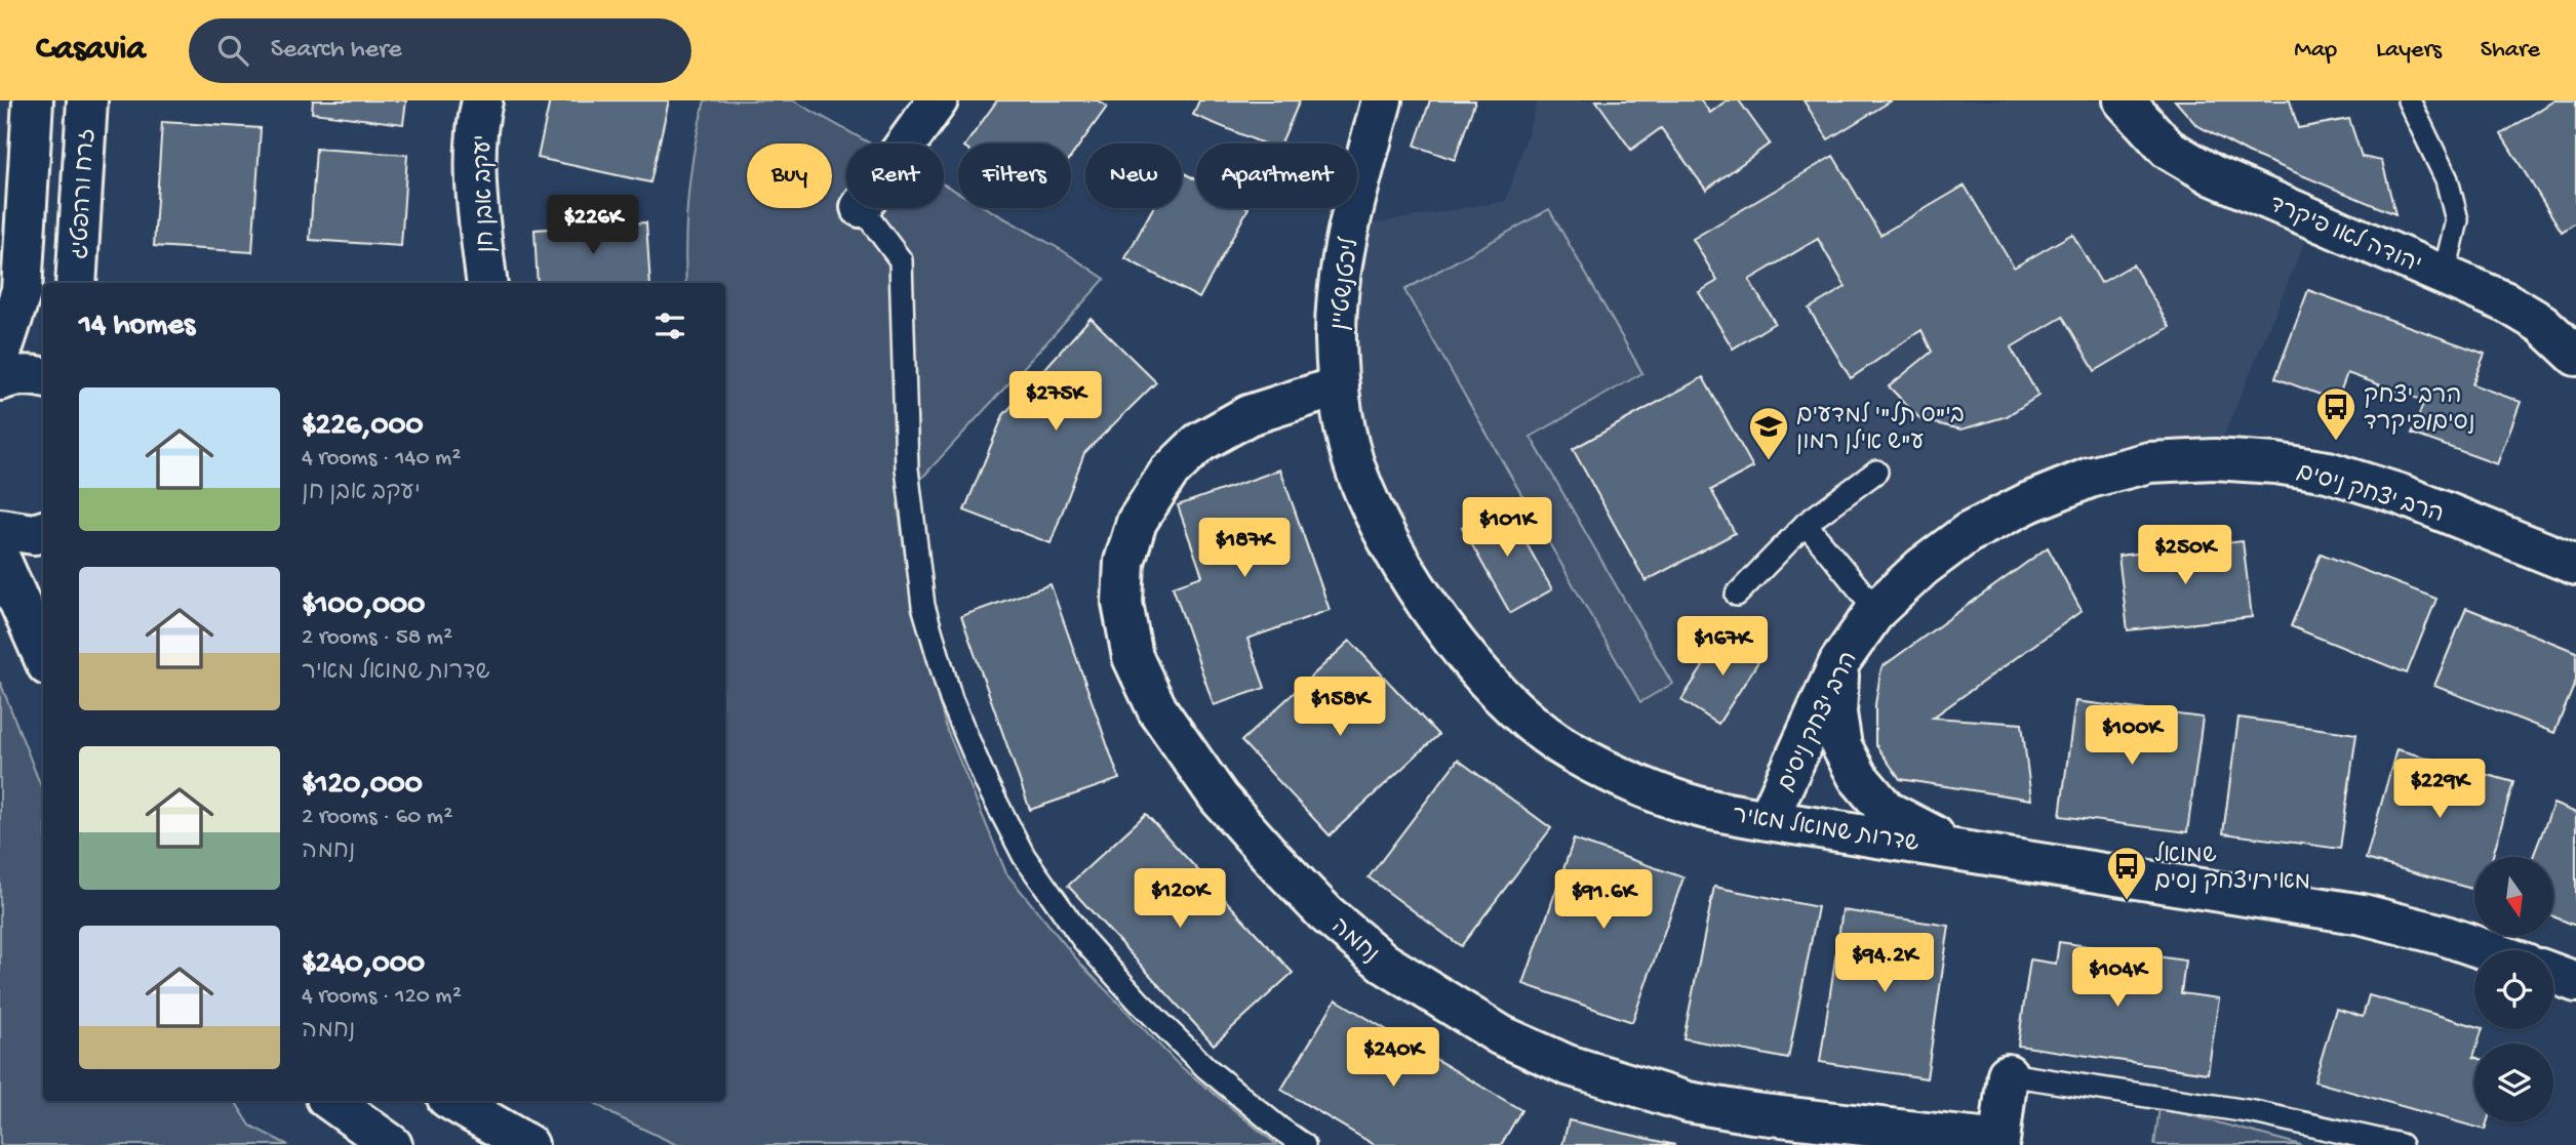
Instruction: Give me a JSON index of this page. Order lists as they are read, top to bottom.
{
  "streets": {
    "street": [
      "זרח ורהפטיג",
      "יעקב אבן חן",
      "יהודה לאו פיקרד",
      "ליכטנשטיין",
      "הרב יצחק ניסים",
      "שדרות שמואל מאיר",
      "נחמה"
    ]
  },
  "crossings": [
    ["ליכטנשטיין", "שדרות שמואל מאיר"],
    ["ליכטנשטיין", "נחמה"],
    ["הרב יצחק ניסים", "שדרות שמואל מאיר"],
    ["שדרות שמואל מאיר", "נחמה"]
  ],
  "places": {
    "bus stop": ["הרב יצחק נסים/פיקרד", "שמואל מאיר/יצחק נסים"],
    "school or university": ["בי\"ס תל\"י למדעים ע\"ש אילן רמון"]
  },
  "north": "bottom",
  "page": {
    "header": "Casavia",
    "search": "Search here",
    "nav": ["Map", "Layers", "Share"],
    "chip": [
      "Buy",
      "Rent",
      "Filters",
      "New",
      "Apartment"
    ],
    "price": [
      "$226K",
      "$275K",
      "$101K",
      "$187K",
      "$250K",
      "$167K",
      "$158K",
      "$100K",
      "$229K",
      "$120K",
      "$91.6K",
      "$94.2K",
      "$104K",
      "$240K"
    ],
    "heading": "14 homes",
    "list": [
      {
        "name": "$226,000",
        "note": "4 rooms · 140 m² · יעקב אבן חן"
      },
      {
        "name": "$100,000",
        "note": "2 rooms · 58 m² · שדרות שמואל מאיר"
      },
      {
        "name": "$120,000",
        "note": "2 rooms · 60 m² · נחמה"
      },
      {
        "name": "$240,000",
        "note": "4 rooms · 120 m² · נחמה"
      }
    ]
  }
}
